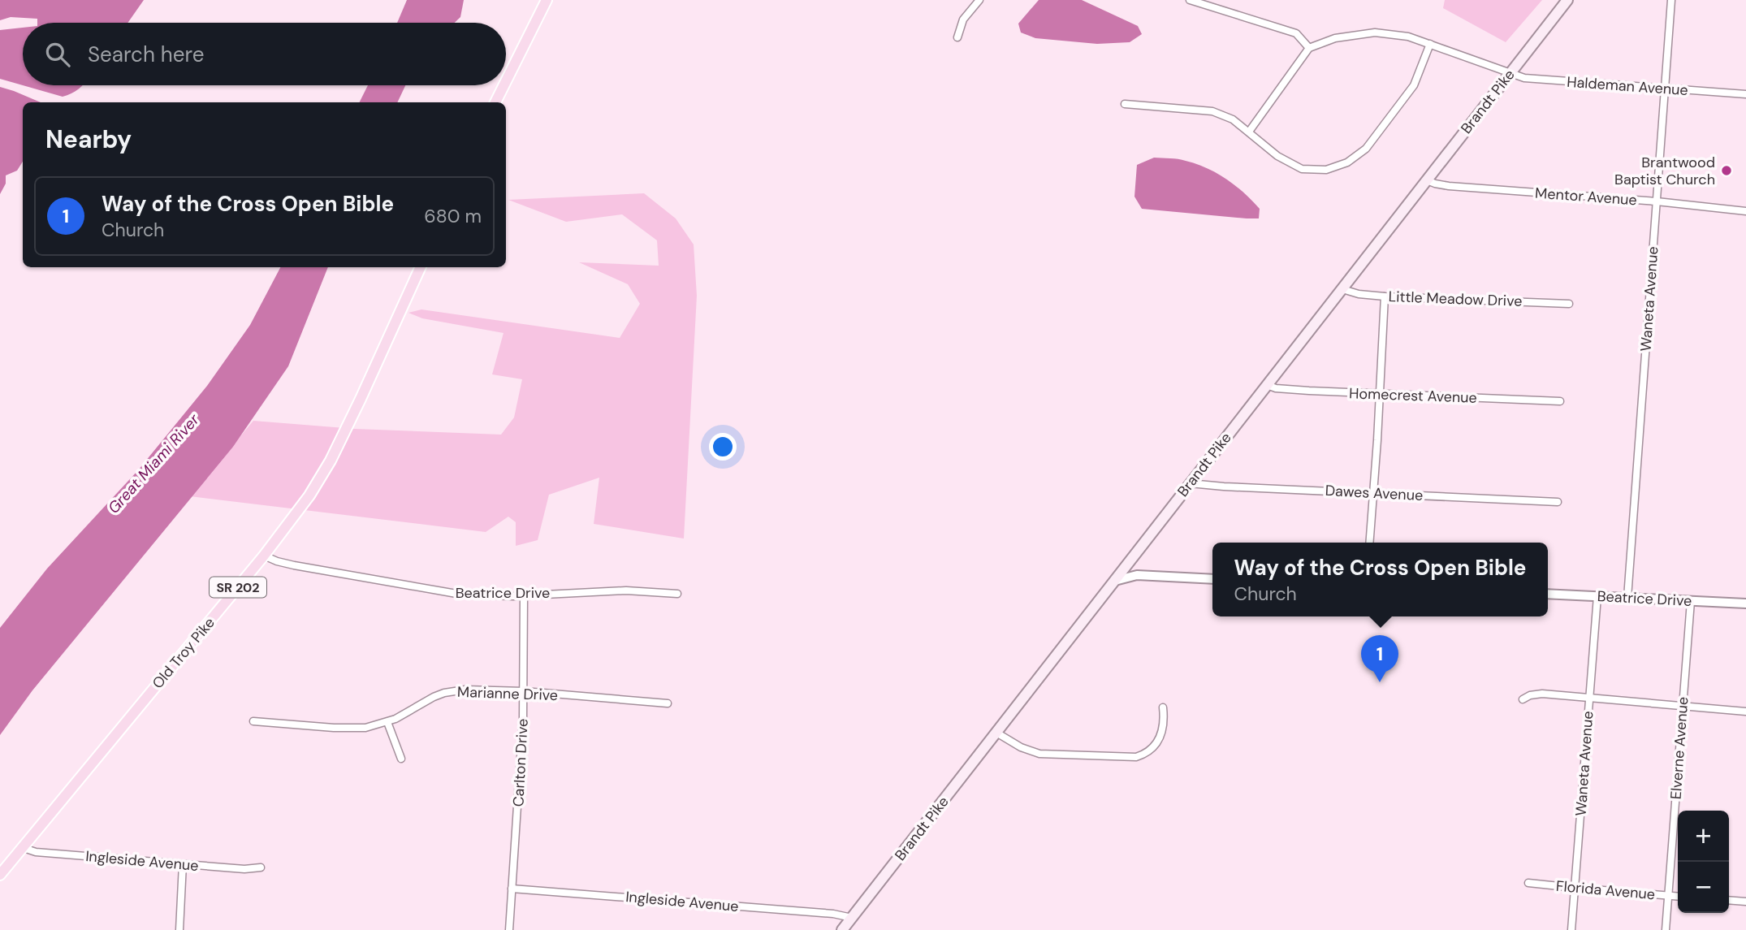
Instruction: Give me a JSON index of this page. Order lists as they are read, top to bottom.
{
  "streets": {
    "main road": ["Brandt Pike", "SR 202", "Old Troy Pike"],
    "street": [
      "Haldeman Avenue",
      "Mentor Avenue",
      "Little Meadow Drive",
      "Waneta Avenue",
      "Homecrest Avenue",
      "Dawes Avenue",
      "Beatrice Drive",
      "Marianne Drive",
      "Elverne Avenue",
      "Carlton Drive",
      "Ingleside Avenue",
      "Florida Avenue"
    ]
  },
  "crossings": [
    ["Haldeman Avenue", "Brandt Pike"],
    ["Haldeman Avenue", "Waneta Avenue"],
    ["Brandt Pike", "Mentor Avenue"],
    ["Brandt Pike", "Little Meadow Drive"],
    ["Brandt Pike", "Homecrest Avenue"],
    ["Brandt Pike", "Dawes Avenue"],
    ["Brandt Pike", "Ingleside Avenue"],
    ["Mentor Avenue", "Waneta Avenue"],
    ["Waneta Avenue", "Beatrice Drive"],
    ["Waneta Avenue", "Florida Avenue"],
    ["Beatrice Drive", "Old Troy Pike"],
    ["Beatrice Drive", "Elverne Avenue"],
    ["Beatrice Drive", "Carlton Drive"],
    ["Old Troy Pike", "Ingleside Avenue"],
    ["Marianne Drive", "Carlton Drive"],
    ["Elverne Avenue", "Florida Avenue"],
    ["Carlton Drive", "Ingleside Avenue"]
  ],
  "water": ["Great Miami River"],
  "places": ["Brantwood Baptist Church"],
  "page": {
    "search": "Search here",
    "heading": "Nearby",
    "list": [
      {
        "mark": "1",
        "name": "Way of the Cross Open Bible",
        "note": "Church",
        "value": "680 m"
      }
    ],
    "popup": ["Way of the Cross Open Bible", "Church"],
    "pins": "1",
    "map_buttons": ["+", "−"]
  }
}
